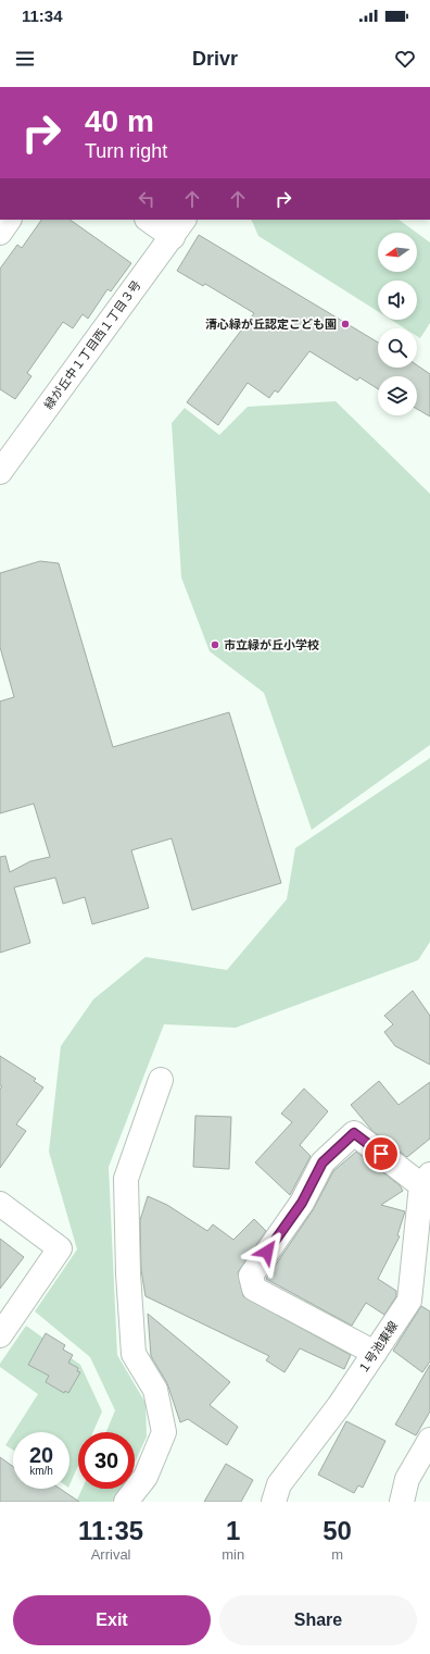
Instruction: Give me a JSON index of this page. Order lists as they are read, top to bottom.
{
  "streets": {
    "street": ["緑が丘中１丁目西１丁目３号", "１号池東線"]
  },
  "places": ["清心緑が丘認定こども園", "市立緑が丘小学校"],
  "north": "left",
  "page": {
    "status": "11:34",
    "header": "Drivr",
    "turn": ["40 m", "Turn right"],
    "speed": "20 km/h",
    "limit": "30",
    "eta": [
      "11:35",
      "Arrival",
      "1",
      "min",
      "50",
      "m"
    ],
    "buttons": ["Exit", "Share"]
  }
}
